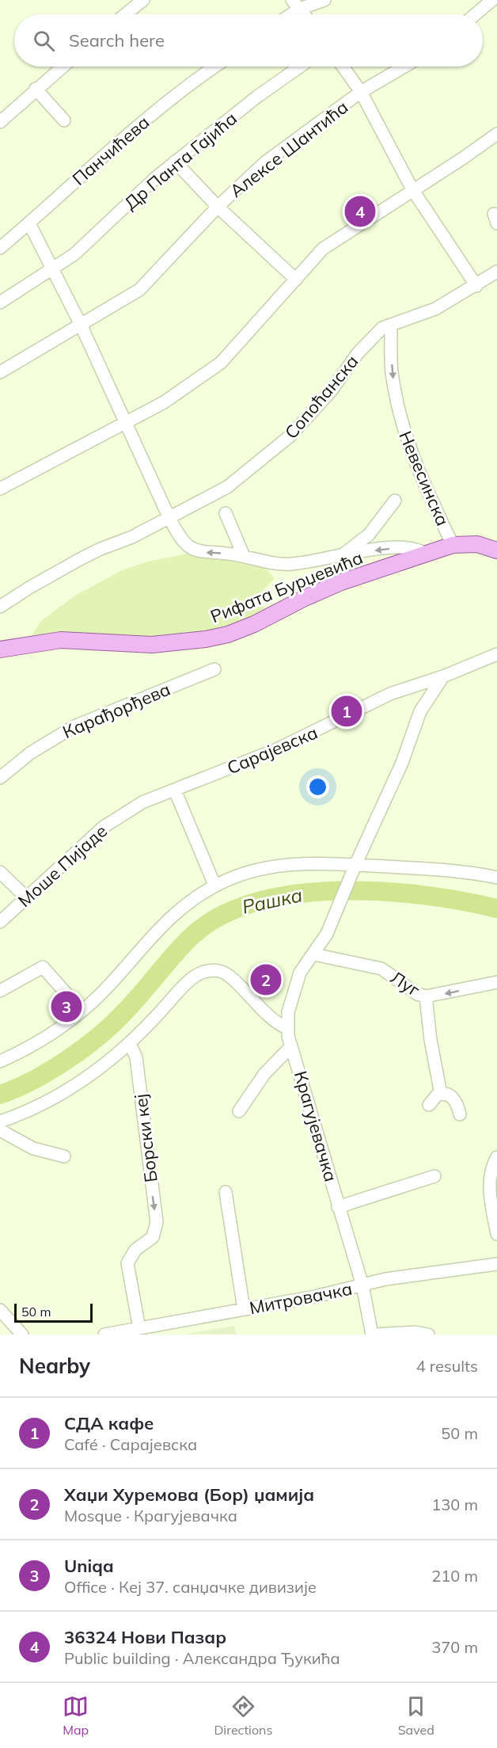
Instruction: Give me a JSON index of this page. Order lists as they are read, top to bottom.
{
  "streets": {
    "main road": ["Рифата Бурџевића"],
    "street": [
      "Алексе Шантића",
      "Панчићева",
      "Др Панта Гајића",
      "Сопоћанска",
      "Невесинска",
      "Карађорђева",
      "Сарајевска",
      "Моше Пијаде",
      "Луг",
      "Крагујевачка",
      "Борски кеј",
      "Митровачка"
    ]
  },
  "crossings": [
    ["Алексе Шантића", "Др Панта Гајића"],
    ["Сопоћанска", "Невесинска"],
    ["Невесинска", "Рифата Бурџевића"],
    ["Сарајевска", "Моше Пијаде"],
    ["Луг", "Крагујевачка"],
    ["Крагујевачка", "Митровачка"],
    ["Борски кеј", "Митровачка"]
  ],
  "one_way": ["Невесинска", "Луг"],
  "water": ["Рашка"],
  "scale_bar": "50 m",
  "page": {
    "search": "Search here",
    "pins": [
      "4",
      "1",
      "2",
      "3"
    ],
    "scale": "50 m",
    "heading": ["Nearby", "4 results"],
    "list": [
      {
        "mark": "1",
        "name": "СДА кафе",
        "note": "Café · Сарајевска",
        "value": "50 m"
      },
      {
        "mark": "2",
        "name": "Хаџи Хуремова (Бор) џамија",
        "note": "Mosque · Крагујевачка",
        "value": "130 m"
      },
      {
        "mark": "3",
        "name": "Uniqa",
        "note": "Office · Кеј 37. санџачке дивизије",
        "value": "210 m"
      },
      {
        "mark": "4",
        "name": "36324 Нови Пазар",
        "note": "Public building · Александра Ђукића",
        "value": "370 m"
      }
    ],
    "nav": ["Map", "Directions", "Saved"]
  }
}
